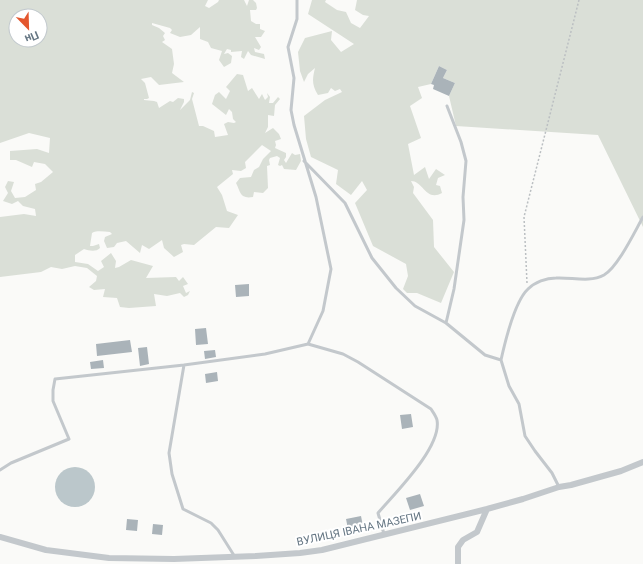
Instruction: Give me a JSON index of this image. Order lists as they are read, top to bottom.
{
  "streets": {
    "street": ["ВУЛИЦЯ ІВАНА МАЗЕПИ"]
  },
  "north": "bottom right"
}
